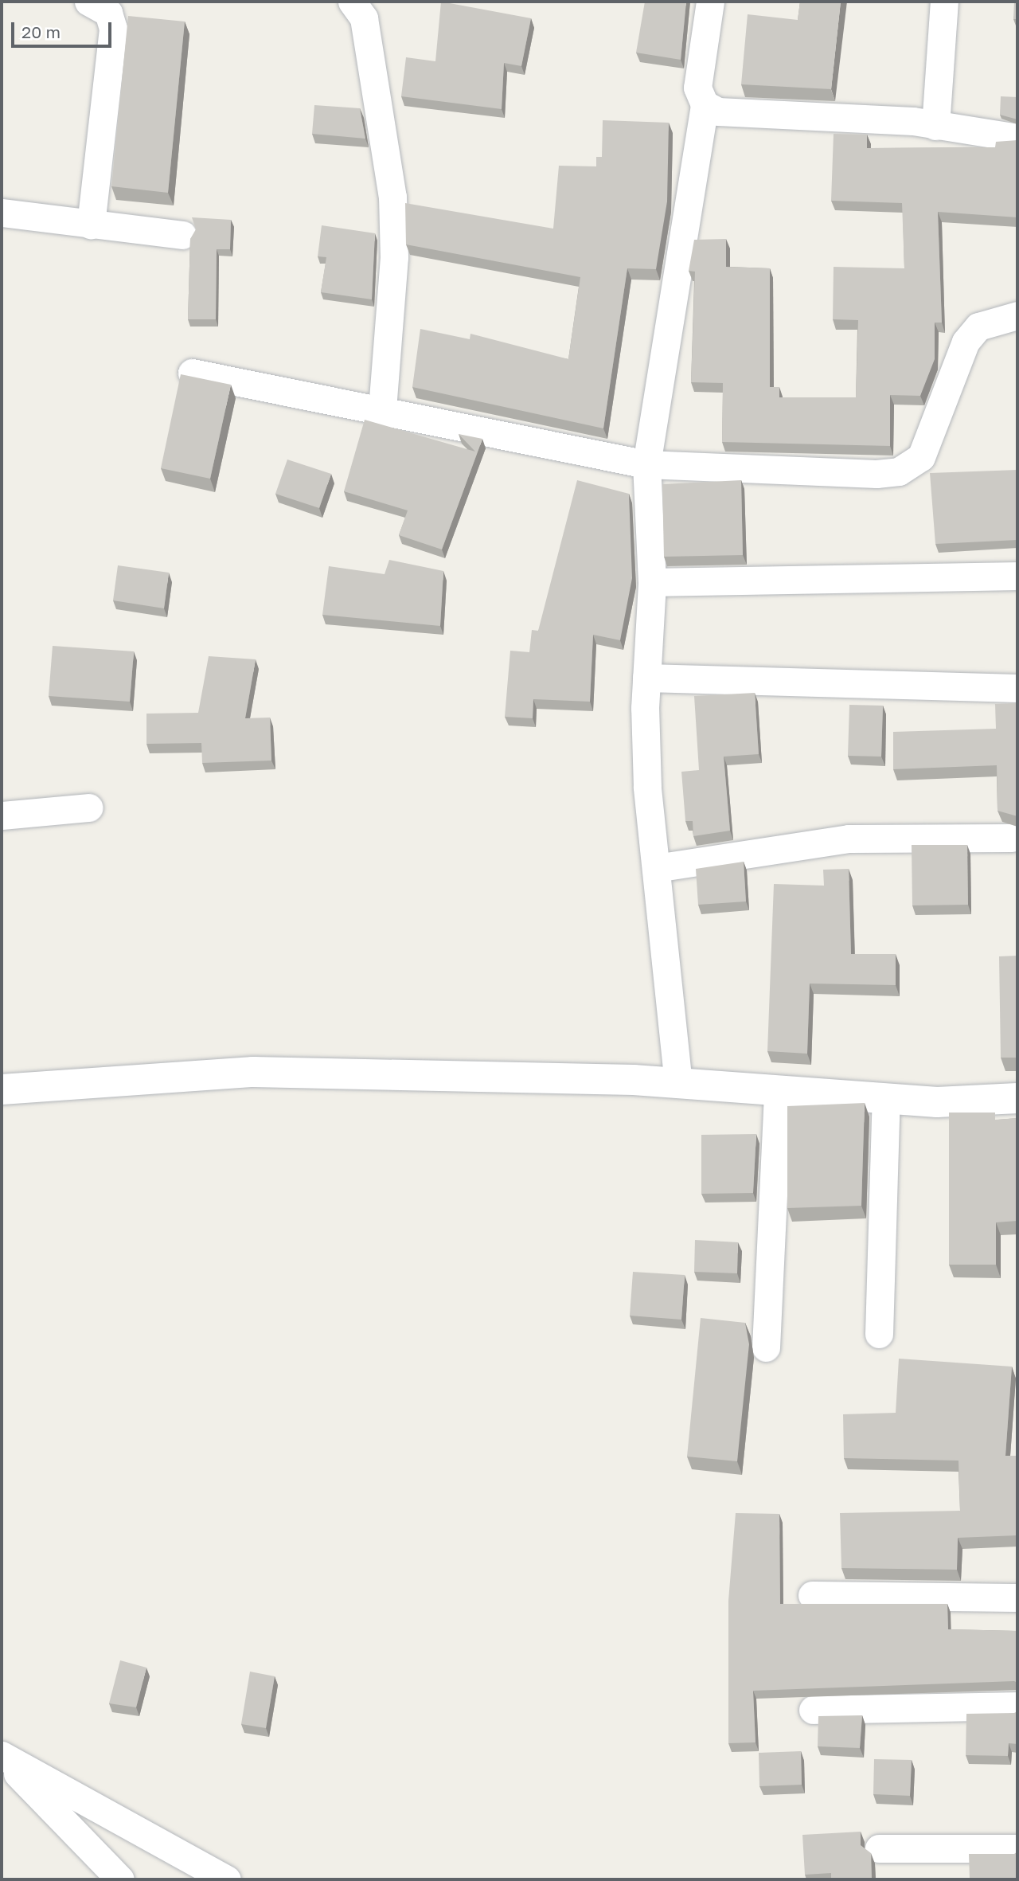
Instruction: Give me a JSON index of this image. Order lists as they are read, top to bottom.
{
  "scale_bar": "20 m"
}
